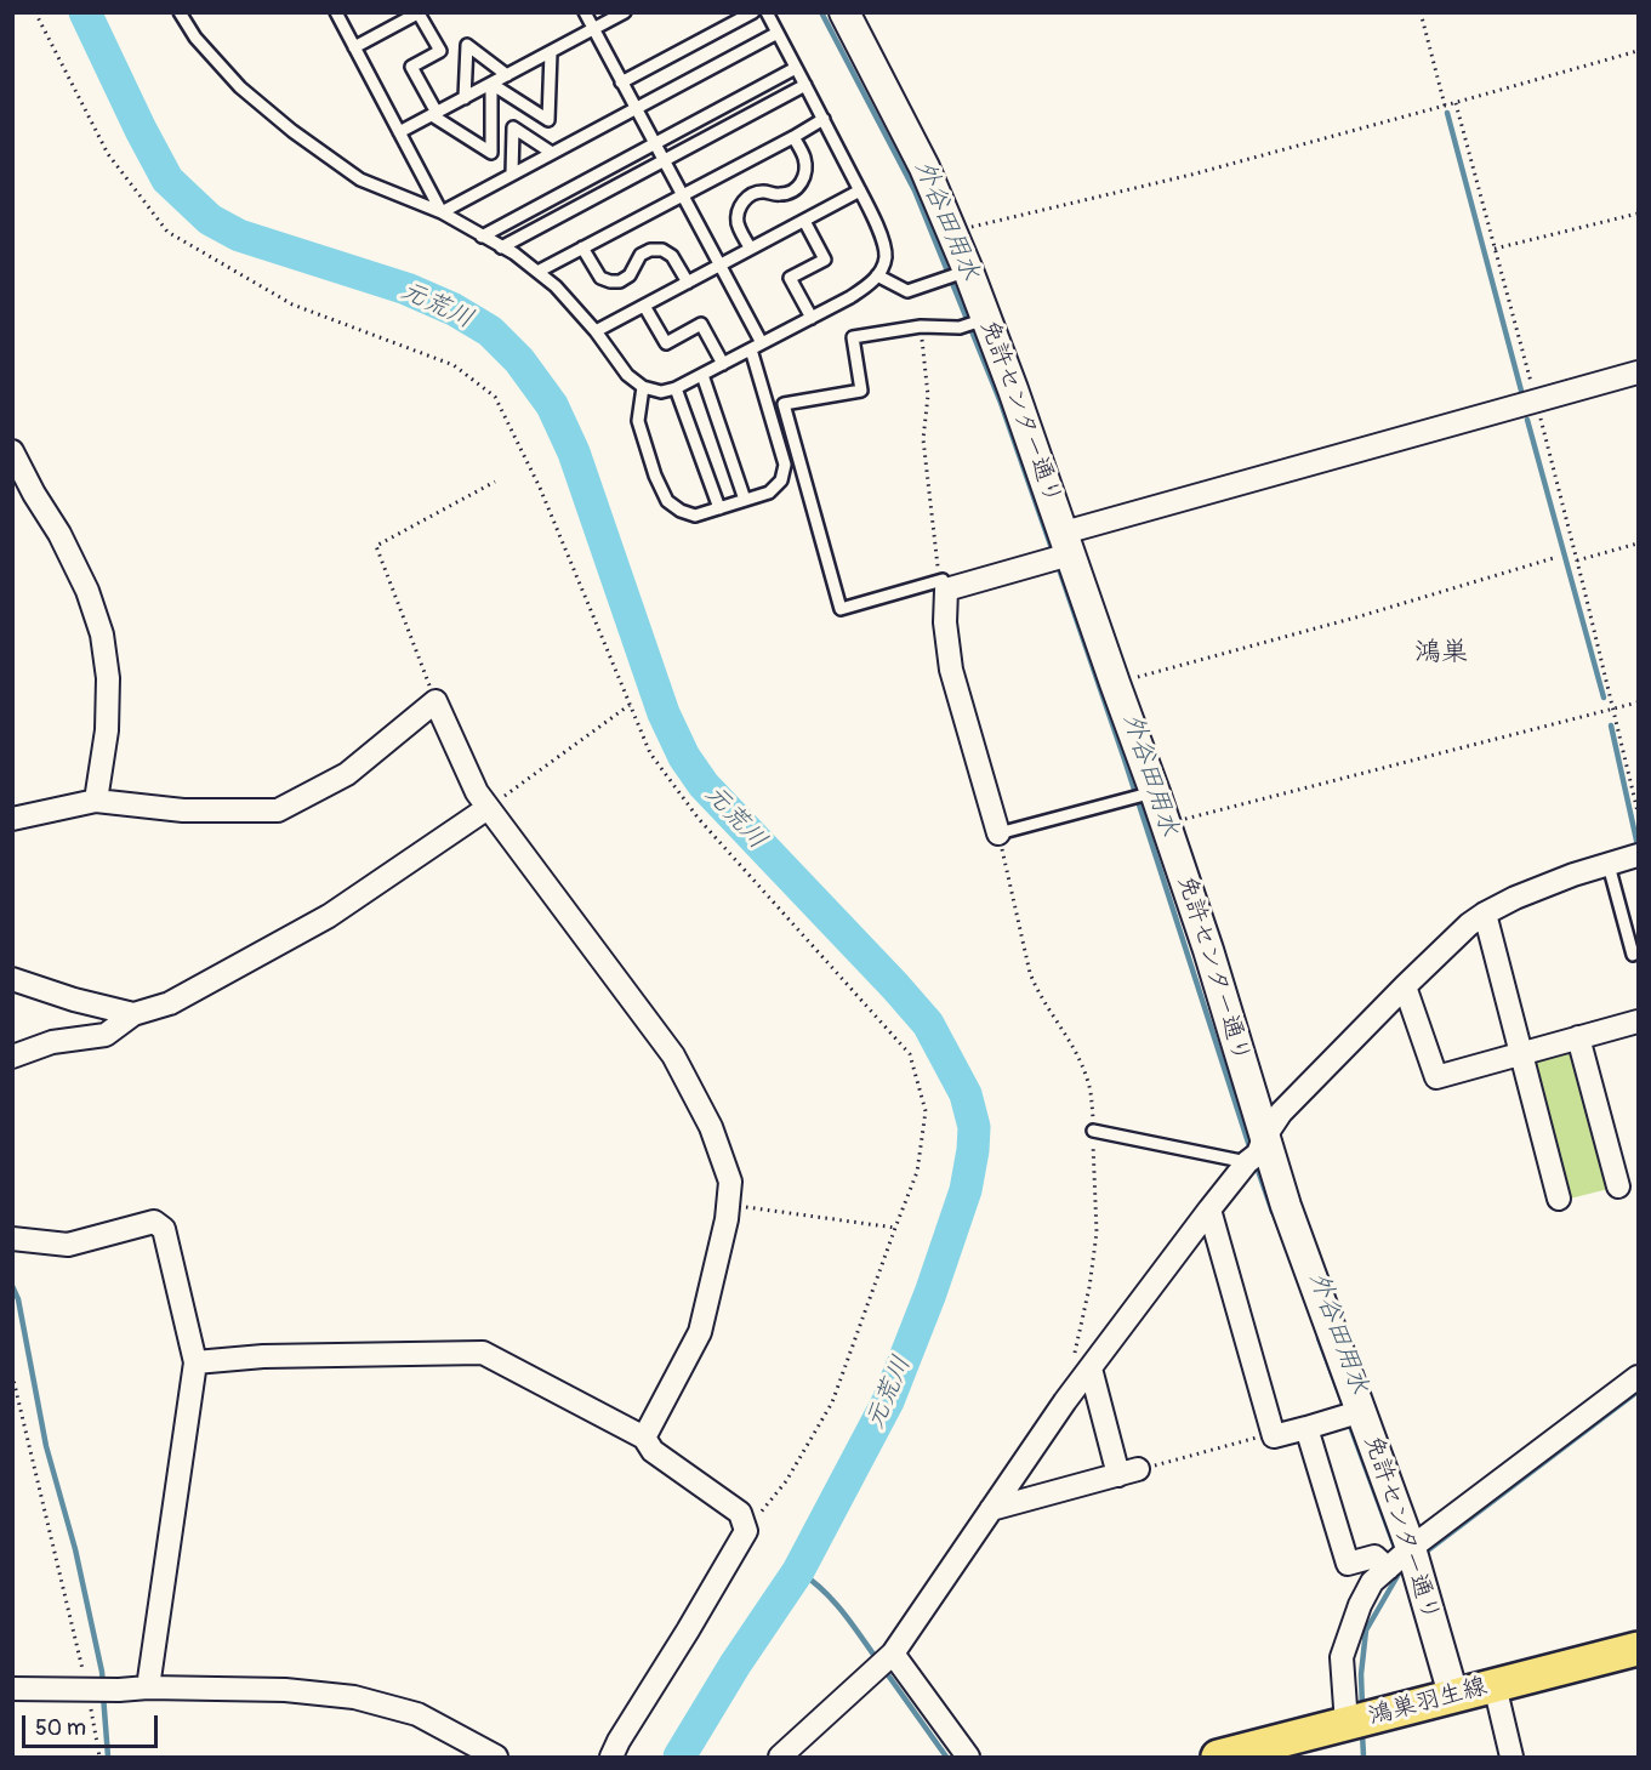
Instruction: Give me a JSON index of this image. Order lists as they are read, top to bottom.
{
  "streets": {
    "main road": ["鴻巣羽生線"],
    "street": ["免許センター通り"]
  },
  "crossings": [
    ["免許センター通り", "鴻巣羽生線"]
  ],
  "districts": ["鴻巣"],
  "water": ["外谷田用水", "元荒川"],
  "scale_bar": "50 m"
}
